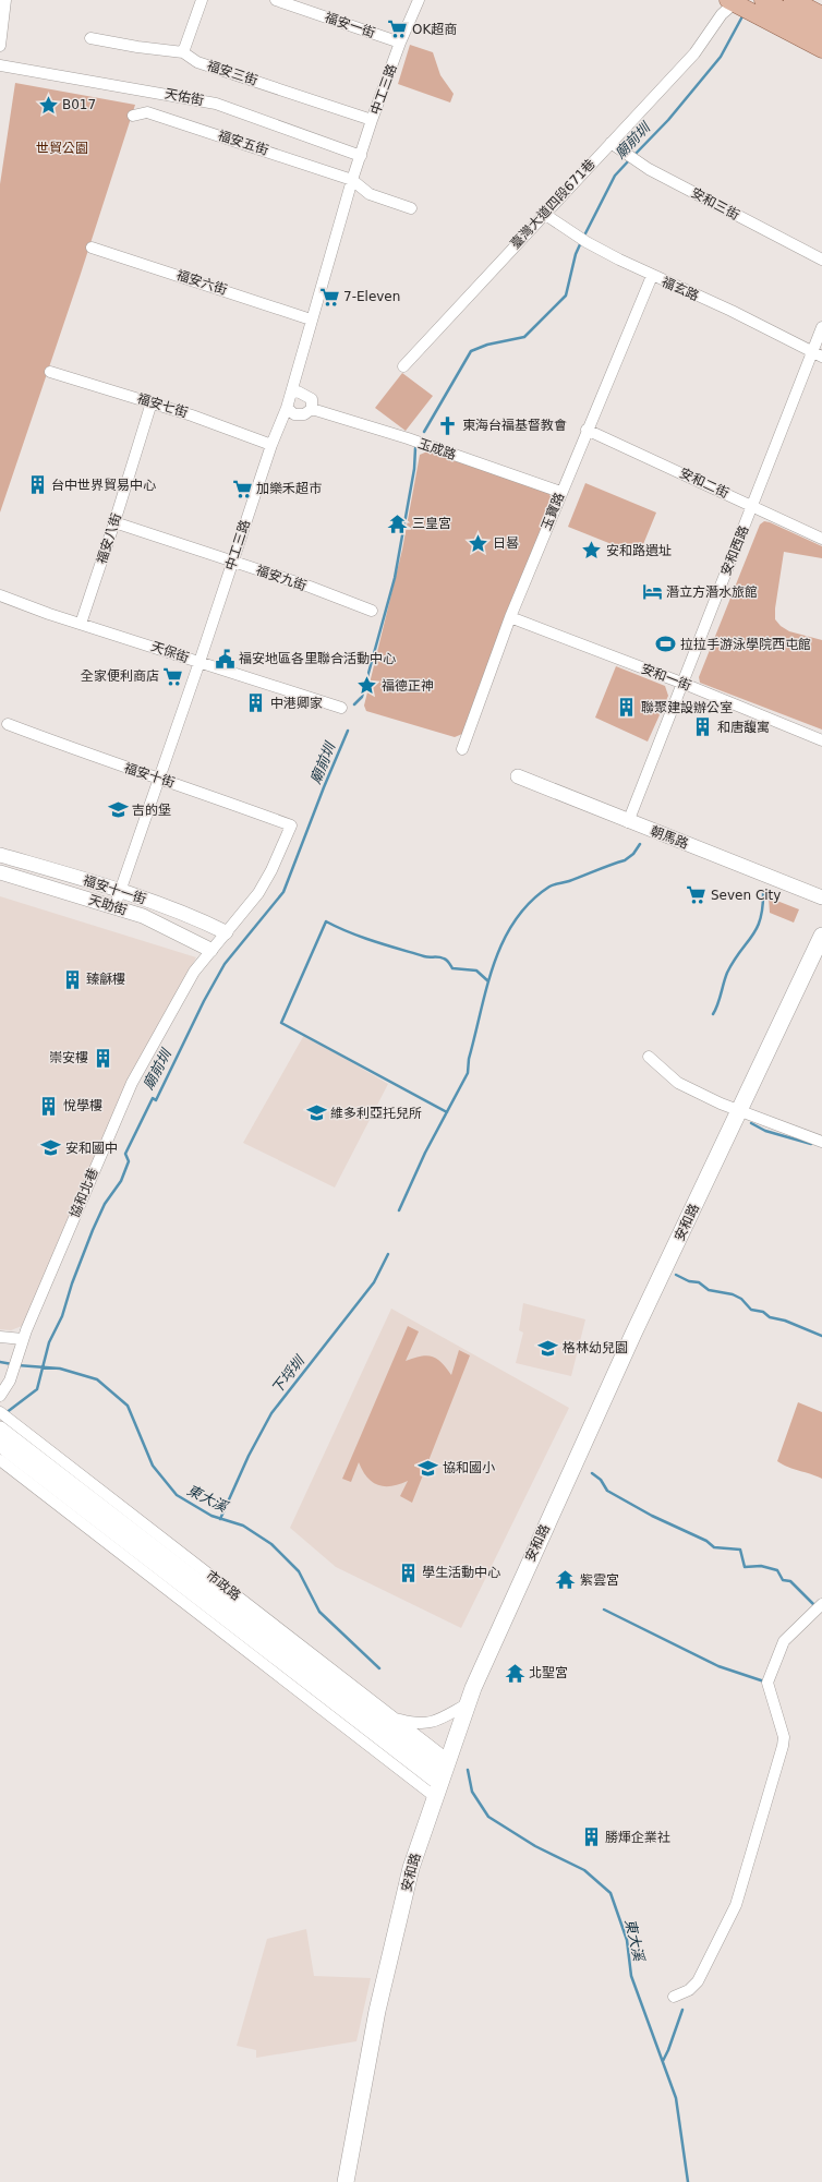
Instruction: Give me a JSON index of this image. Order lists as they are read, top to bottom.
{
  "streets": {
    "main road": ["安和路"],
    "street": [
      "福安一街",
      "福安三街",
      "中工三路",
      "天佑街",
      "福安五街",
      "臺灣大道四段671巷",
      "安和三街",
      "福安六街",
      "福玄路",
      "福安七街",
      "玉成路",
      "安和二街",
      "玉寶路",
      "福安八街",
      "安和西路",
      "福安九街",
      "天保街",
      "安和一街",
      "福安十街",
      "朝馬路",
      "福安十一街",
      "天助街",
      "協和北巷",
      "市政路"
    ]
  },
  "crossings": [
    ["福安一街", "中工三路"],
    ["福安三街", "中工三路"],
    ["中工三路", "天佑街"],
    ["中工三路", "福安五街"],
    ["中工三路", "福安六街"],
    ["中工三路", "福安七街"],
    ["中工三路", "玉成路"],
    ["中工三路", "福安九街"],
    ["中工三路", "天保街"],
    ["中工三路", "福安十街"],
    ["中工三路", "福安十一街"],
    ["中工三路", "天助街"],
    ["臺灣大道四段671巷", "安和三街"],
    ["臺灣大道四段671巷", "福玄路"],
    ["福玄路", "玉寶路"],
    ["福玄路", "安和西路"],
    ["福安七街", "福安八街"],
    ["玉成路", "玉寶路"],
    ["安和二街", "玉寶路"],
    ["安和二街", "安和西路"],
    ["玉寶路", "安和一街"],
    ["福安八街", "福安九街"],
    ["福安八街", "天保街"],
    ["安和西路", "安和一街"],
    ["安和西路", "朝馬路"],
    ["福安十街", "協和北巷"],
    ["福安十一街", "協和北巷"],
    ["天助街", "協和北巷"],
    ["安和路", "市政路"]
  ],
  "water": ["廟前圳", "下埒圳", "東大溪"],
  "parks": ["世貿公園"],
  "places": {
    "supermarket": [
      "OK超商",
      "7-Eleven",
      "加樂禾超市",
      "全家便利商店",
      "Seven City"
    ],
    "place": [
      "B017",
      "日晷",
      "安和路遺址",
      "福德正神"
    ],
    "church": ["東海台福基督教會"],
    "building": [
      "台中世界貿易中心",
      "中港卿家",
      "聯聚建設辦公室",
      "和唐馥寓",
      "臻龢樓",
      "崇安樓",
      "悅學樓",
      "學生活動中心",
      "勝煇企業社"
    ],
    "temple": ["三皇宮", "紫雲宮", "北聖宮"],
    "hotel": ["潛立方潛水旅館"],
    "sports": ["拉拉手游泳學院西屯館"],
    "public building": ["福安地區各里聯合活動中心"],
    "school or university": [
      "吉的堡",
      "維多利亞托兒所",
      "安和國中",
      "格林幼兒園",
      "協和國小"
    ]
  }
}
